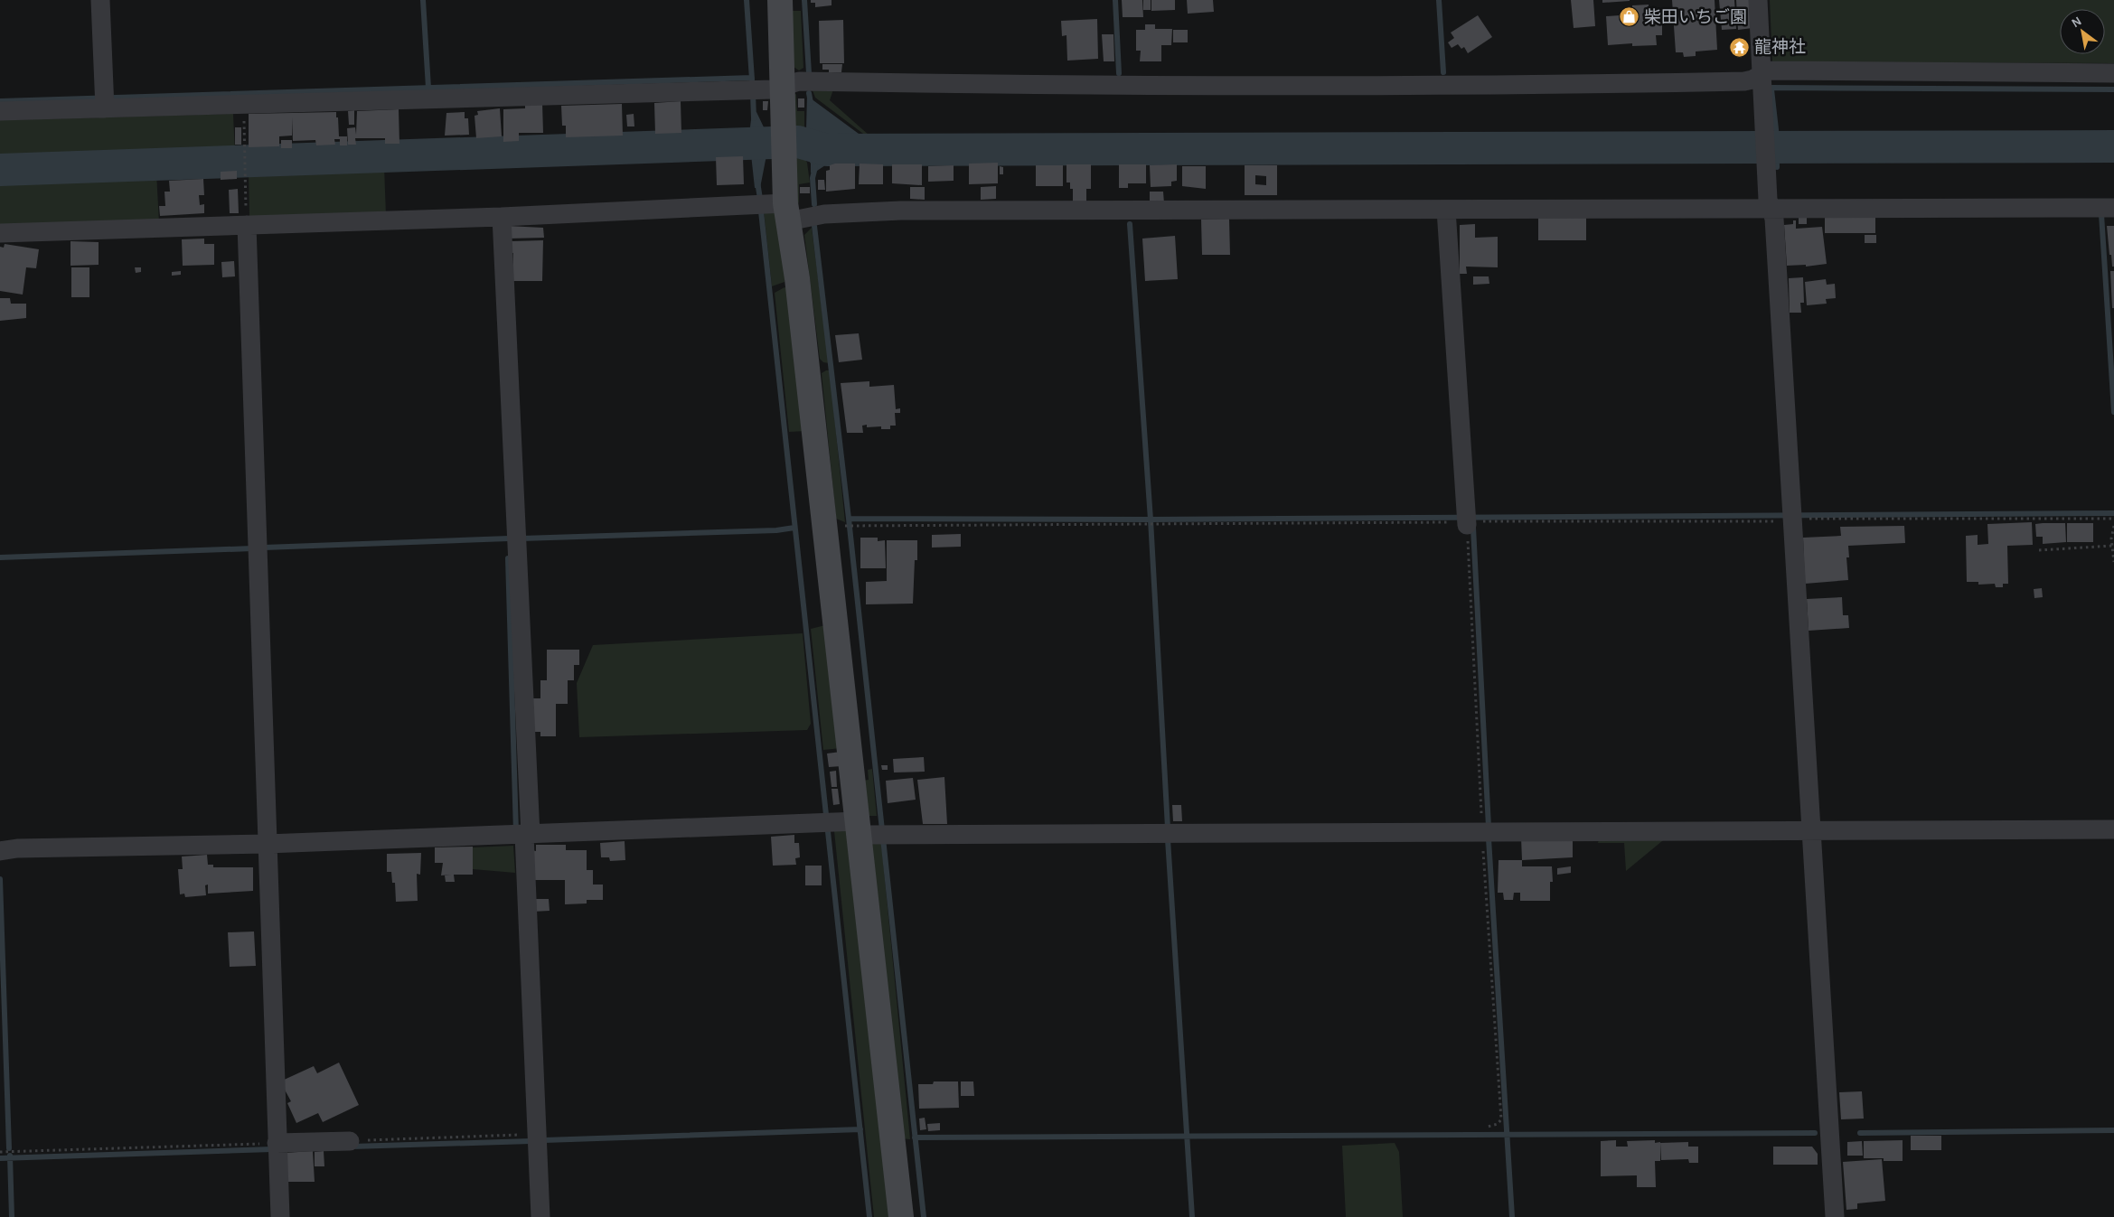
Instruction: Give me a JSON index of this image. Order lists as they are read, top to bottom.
{
  "places": {
    "shop": ["柴田いちご園"],
    "temple": ["龍神社"]
  },
  "north": "top left"
}
